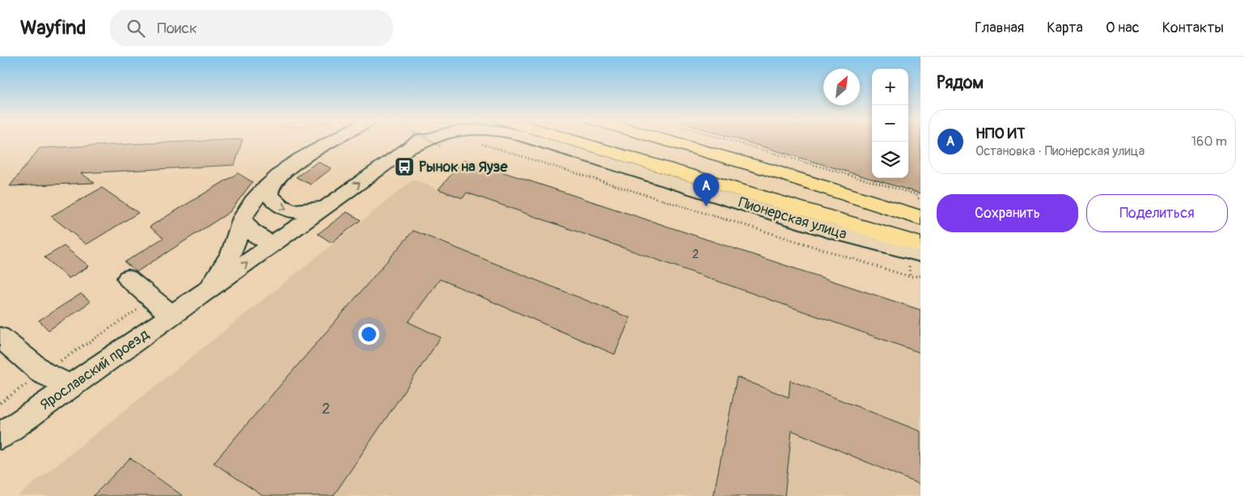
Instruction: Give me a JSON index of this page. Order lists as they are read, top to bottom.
{
  "streets": {
    "main road": ["Пионерская улица"],
    "street": ["Ярославский проезд"]
  },
  "crossings": [
    ["Пионерская улица", "Ярославский проезд"]
  ],
  "places": {
    "bus stop": ["Рынок на Яузе"]
  },
  "house_numbers": ["2", "2"],
  "north": "top right",
  "page": {
    "header": "Wayfind",
    "search": "Поиск",
    "nav": [
      "Главная",
      "Карта",
      "О нас",
      "Контакты"
    ],
    "heading": "Рядом",
    "map_buttons": ["+", "−"],
    "list": [
      {
        "mark": "A",
        "name": "НПО ИТ",
        "note": "Остановка · Пионерская улица",
        "value": "160 m"
      }
    ],
    "pins": "A",
    "buttons": ["Сохранить", "Поделиться"]
  }
}
